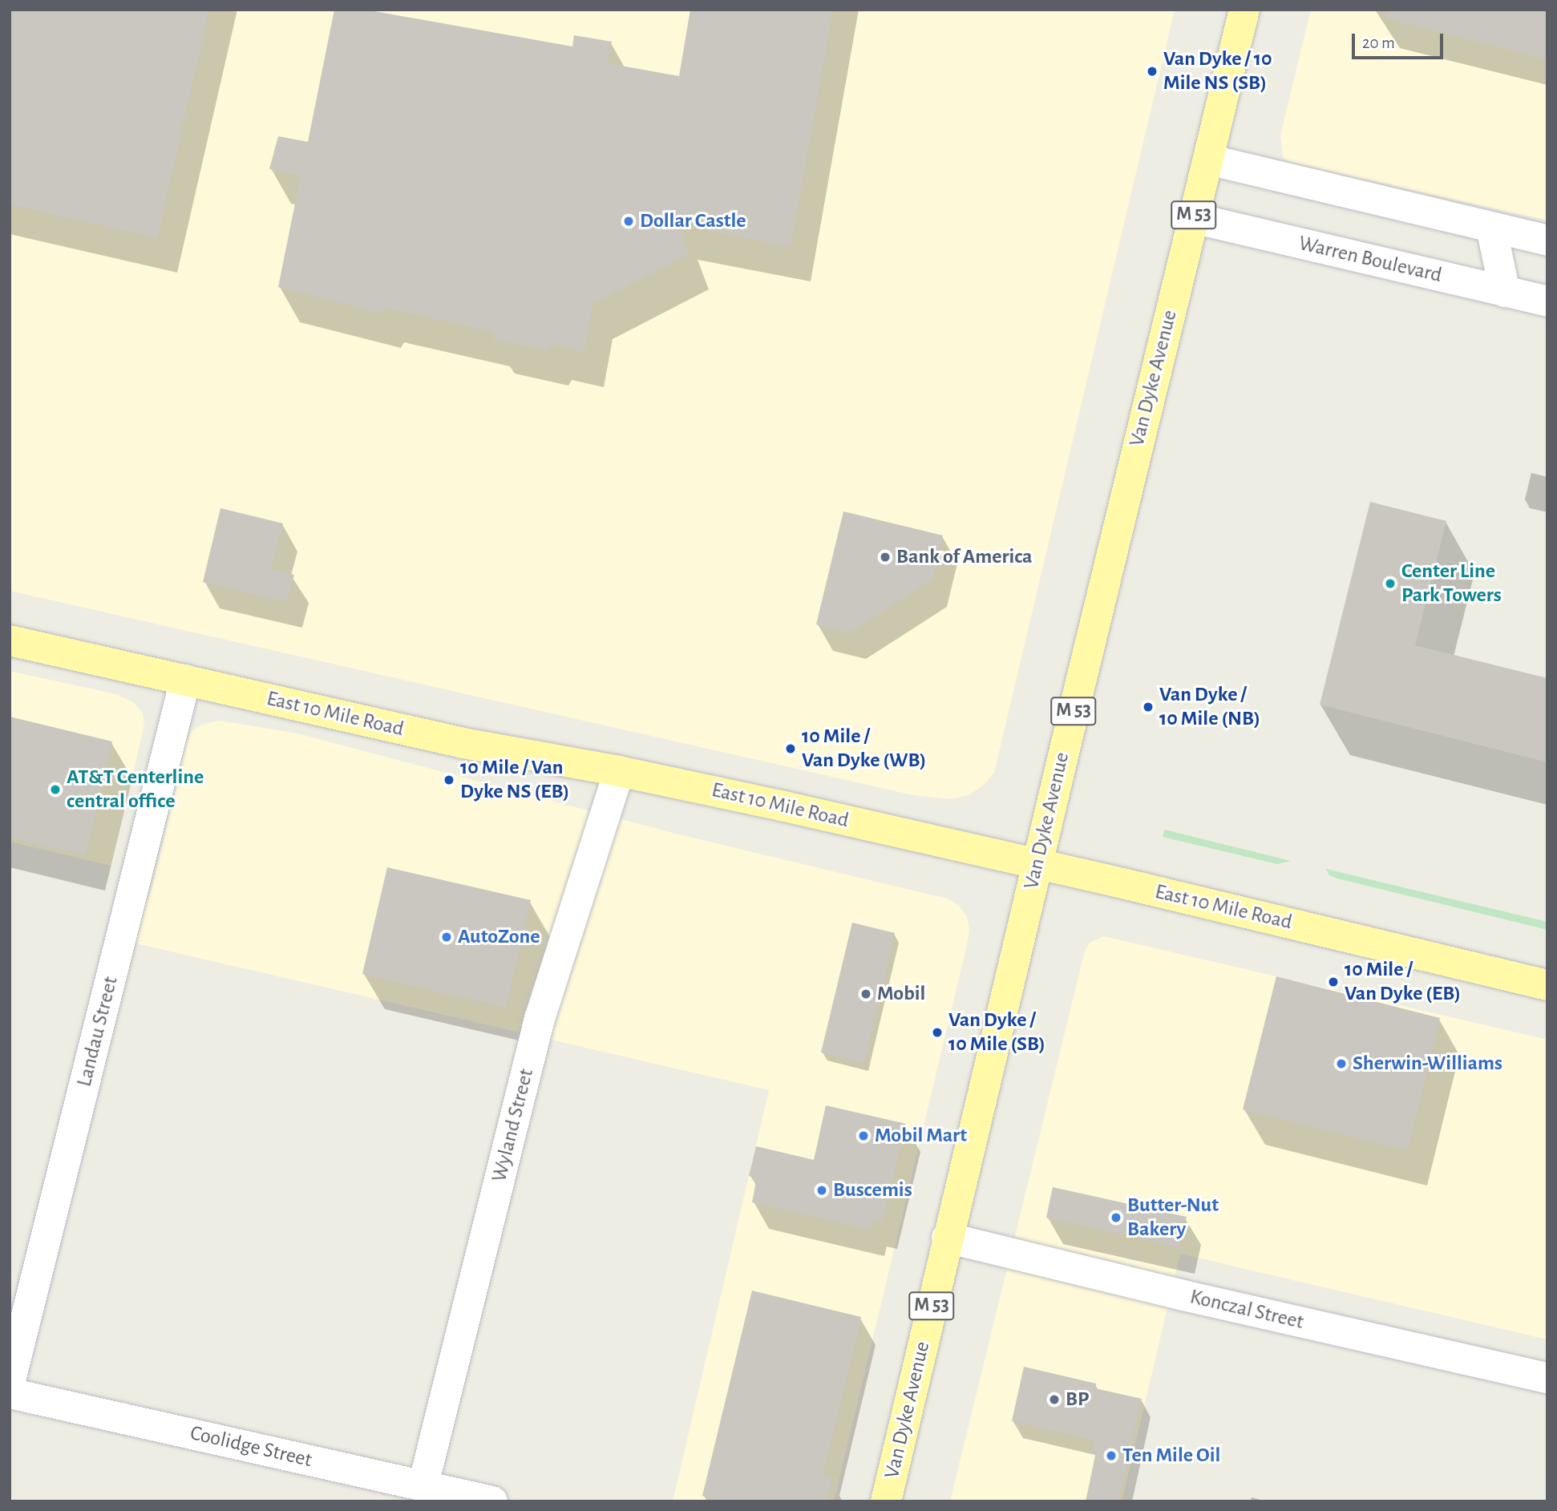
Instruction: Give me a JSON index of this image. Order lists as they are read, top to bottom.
{
  "streets": {
    "main road": ["M 53", "Van Dyke Avenue", "East 10 Mile Road"],
    "street": [
      "Warren Boulevard",
      "Landau Street",
      "Wyland Street",
      "Konczal Street",
      "Coolidge Street"
    ]
  },
  "crossings": [
    ["Warren Boulevard", "Van Dyke Avenue"],
    ["Van Dyke Avenue", "East 10 Mile Road"],
    ["Van Dyke Avenue", "Konczal Street"],
    ["East 10 Mile Road", "Landau Street"],
    ["East 10 Mile Road", "Wyland Street"],
    ["Wyland Street", "Coolidge Street"]
  ],
  "places": [
    "Van Dyke / 10 Mile NS (SB)",
    "Dollar Castle",
    "Bank of America",
    "Center Line Park Towers",
    "Van Dyke / 10 Mile (NB)",
    "10 Mile / Van Dyke (WB)",
    "10 Mile / Van Dyke NS (EB)",
    "AT&T Centerline central office",
    "AutoZone",
    "10 Mile / Van Dyke (EB)",
    "Mobil",
    "Van Dyke / 10 Mile (SB)",
    "Sherwin-Williams",
    "Mobil Mart",
    "Buscemis",
    "Butter-Nut Bakery",
    "BP",
    "Ten Mile Oil"
  ],
  "scale_bar": "20 m"
}
